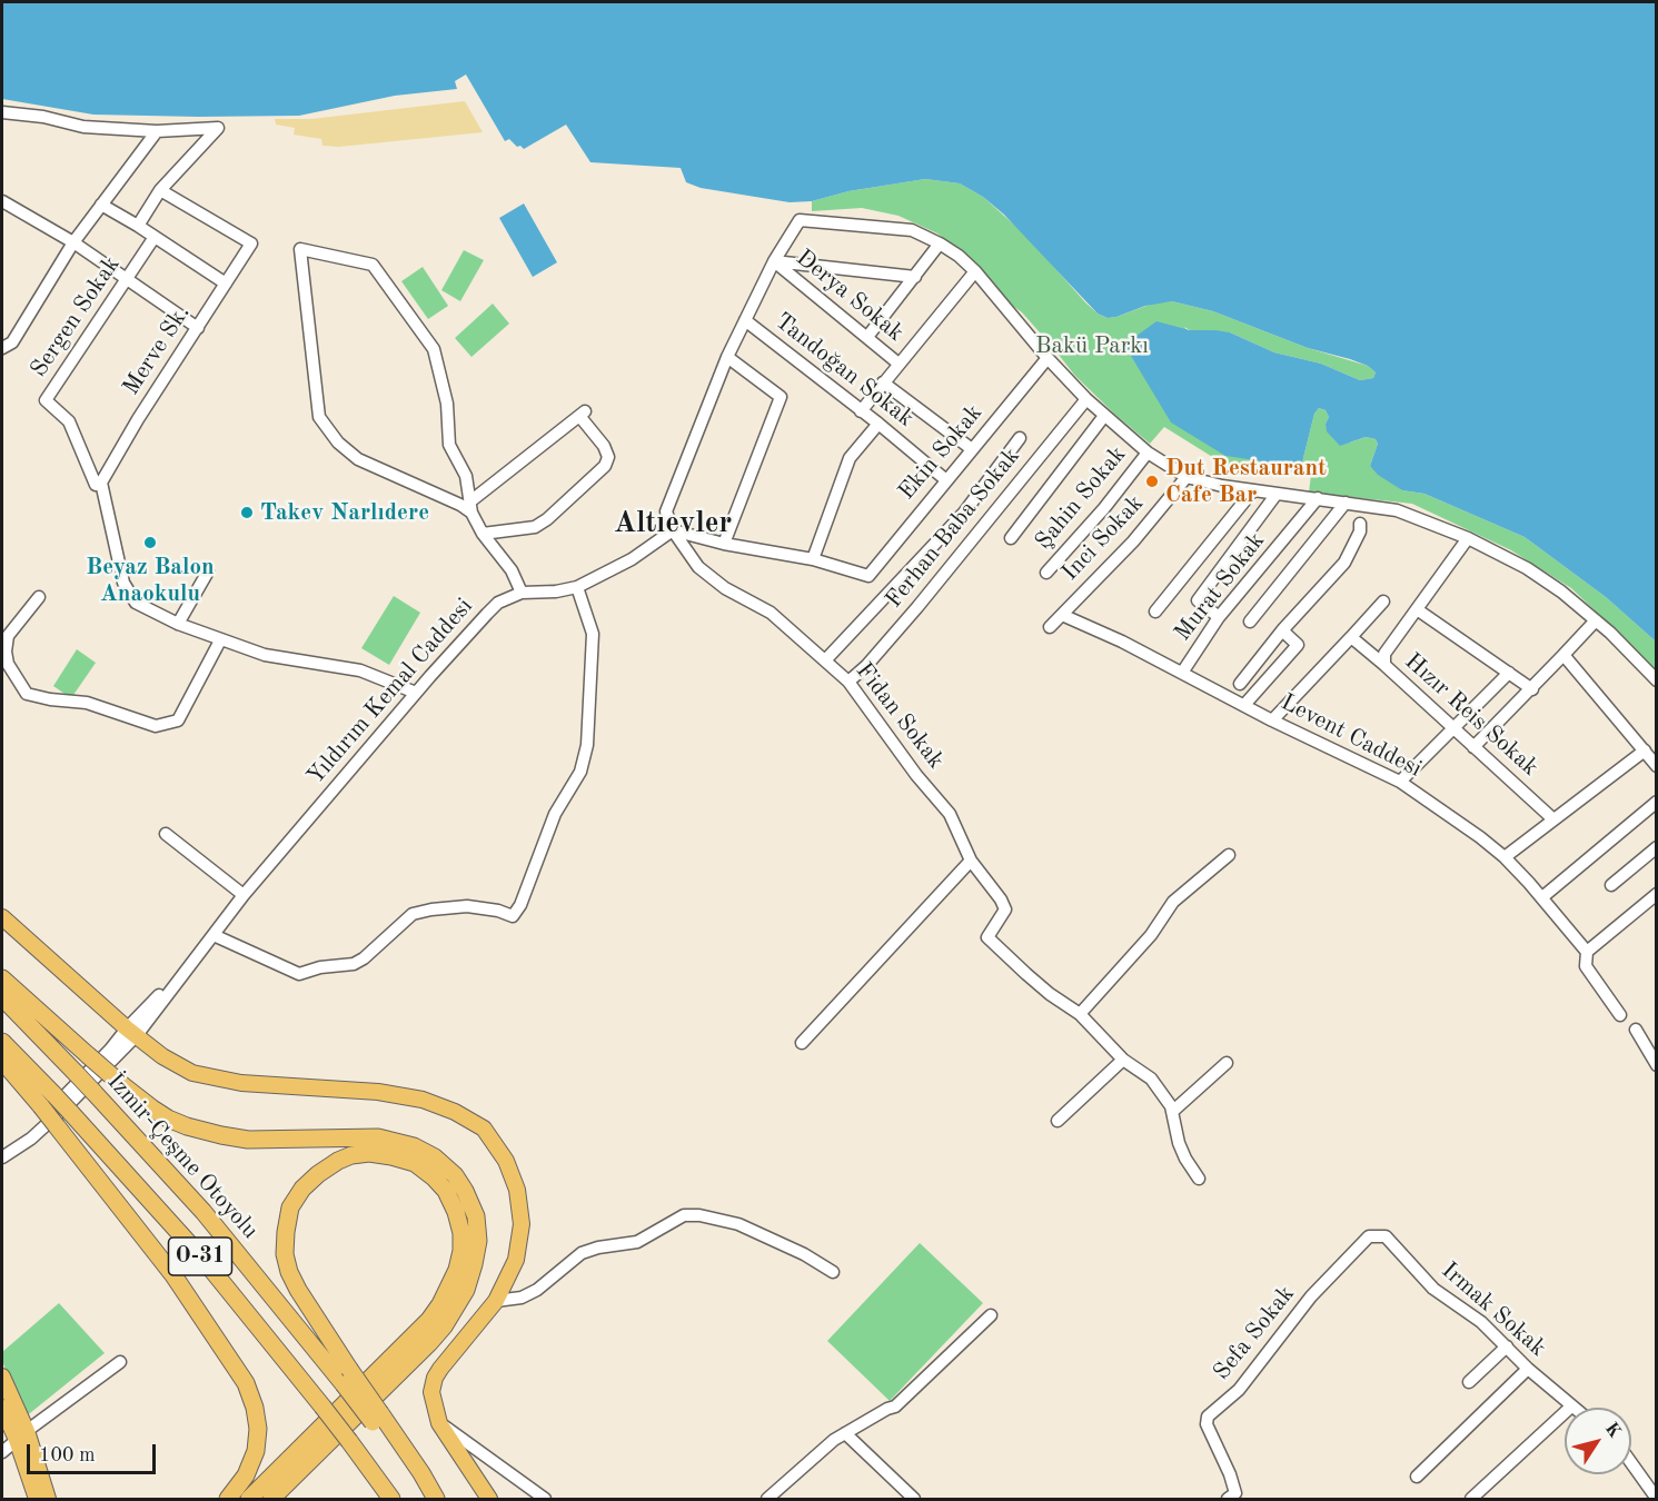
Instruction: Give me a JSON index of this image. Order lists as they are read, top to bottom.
{
  "streets": {
    "highway": ["İzmir-Çeşme Otoyolu", "O-31"],
    "street": [
      "Derya Sokak",
      "Sergen Sokak",
      "Merve Sk.",
      "Tandoğan Sokak",
      "Ekin Sokak",
      "Şahin Sokak",
      "Ferhan Baba Sokak",
      "Inci Sokak",
      "Murat Sokak",
      "Yıldırım Kemal Caddesi",
      "Hızır Reis Sokak",
      "Fidan Sokak",
      "Levent Caddesi",
      "Irmak Sokak",
      "Sefa Sokak"
    ]
  },
  "crossings": [
    ["Sergen Sokak", "Merve Sk."],
    ["Tandoğan Sokak", "Ekin Sokak"],
    ["Ferhan Baba Sokak", "Fidan Sokak"],
    ["Inci Sokak", "Levent Caddesi"],
    ["Murat Sokak", "Levent Caddesi"],
    ["Yıldırım Kemal Caddesi", "Fidan Sokak"],
    ["İzmir-Çeşme Otoyolu", "O-31"],
    ["Irmak Sokak", "Sefa Sokak"]
  ],
  "districts": ["Altıevler"],
  "parks": ["Bakü Parkı"],
  "places": ["Dut Restaurant Cafe Bar", "Takev Narlıdere", "Beyaz Balon Anaokulu"],
  "scale_bar": "100 m",
  "north": "top right"
}
